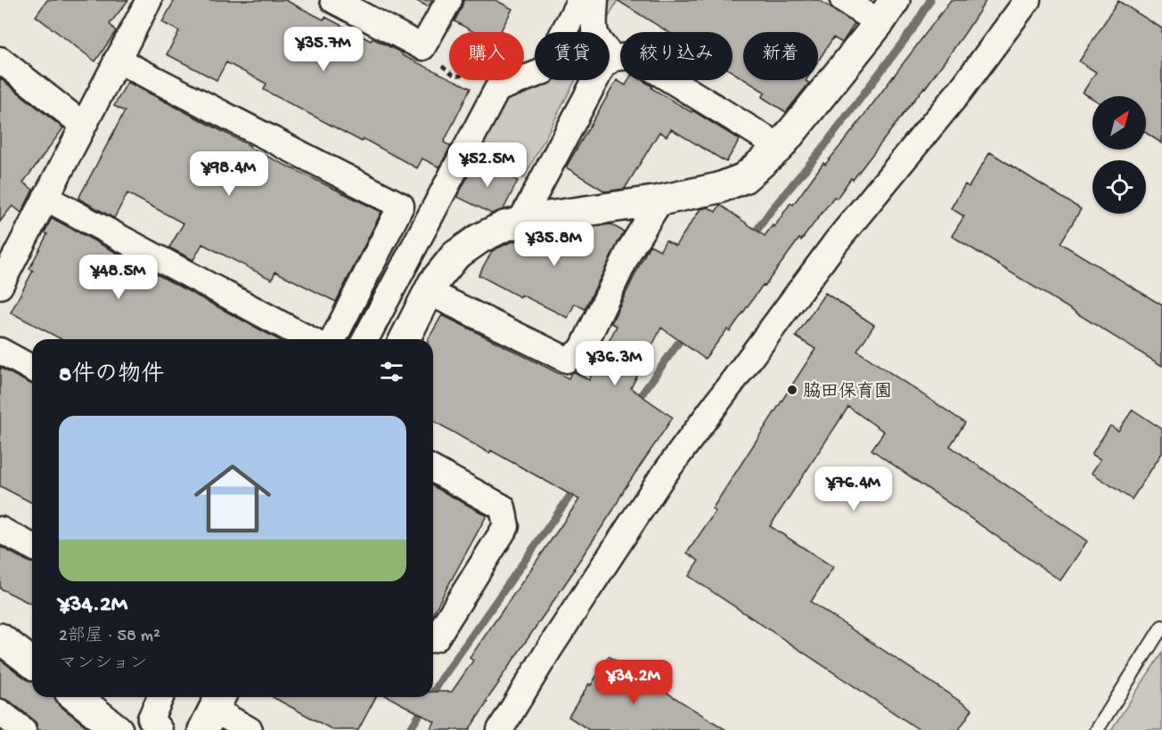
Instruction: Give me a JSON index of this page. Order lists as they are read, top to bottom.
{
  "places": ["脇田保育園"],
  "north": "top right",
  "page": {
    "price": [
      "¥35.7M",
      "¥52.5M",
      "¥98.4M",
      "¥35.8M",
      "¥48.5M",
      "¥36.3M",
      "¥76.4M",
      "¥34.2M"
    ],
    "chip": [
      "購入",
      "賃貸",
      "絞り込み",
      "新着"
    ],
    "heading": "8件の物件",
    "list": [
      {
        "name": "¥34.2M",
        "note": "2部屋 · 58 m² · マンション"
      }
    ]
  }
}
